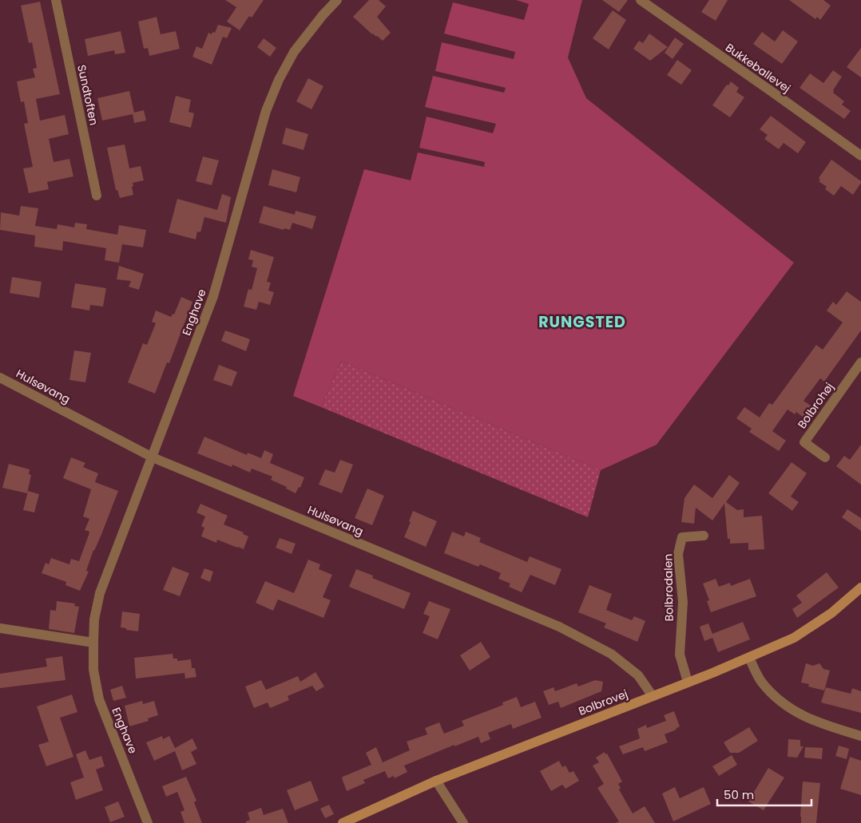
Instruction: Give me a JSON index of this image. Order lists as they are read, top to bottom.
{
  "streets": {
    "street": [
      "Bukkeballevej",
      "Sundtoften",
      "Enghave",
      "Hulsøvang",
      "Bolbrohøj",
      "Bolbrodalen",
      "Bolbrovej"
    ]
  },
  "crossings": [
    ["Enghave", "Hulsøvang"],
    ["Hulsøvang", "Bolbrovej"],
    ["Bolbrodalen", "Bolbrovej"]
  ],
  "districts": ["RUNGSTED"],
  "scale_bar": "50 m"
}
